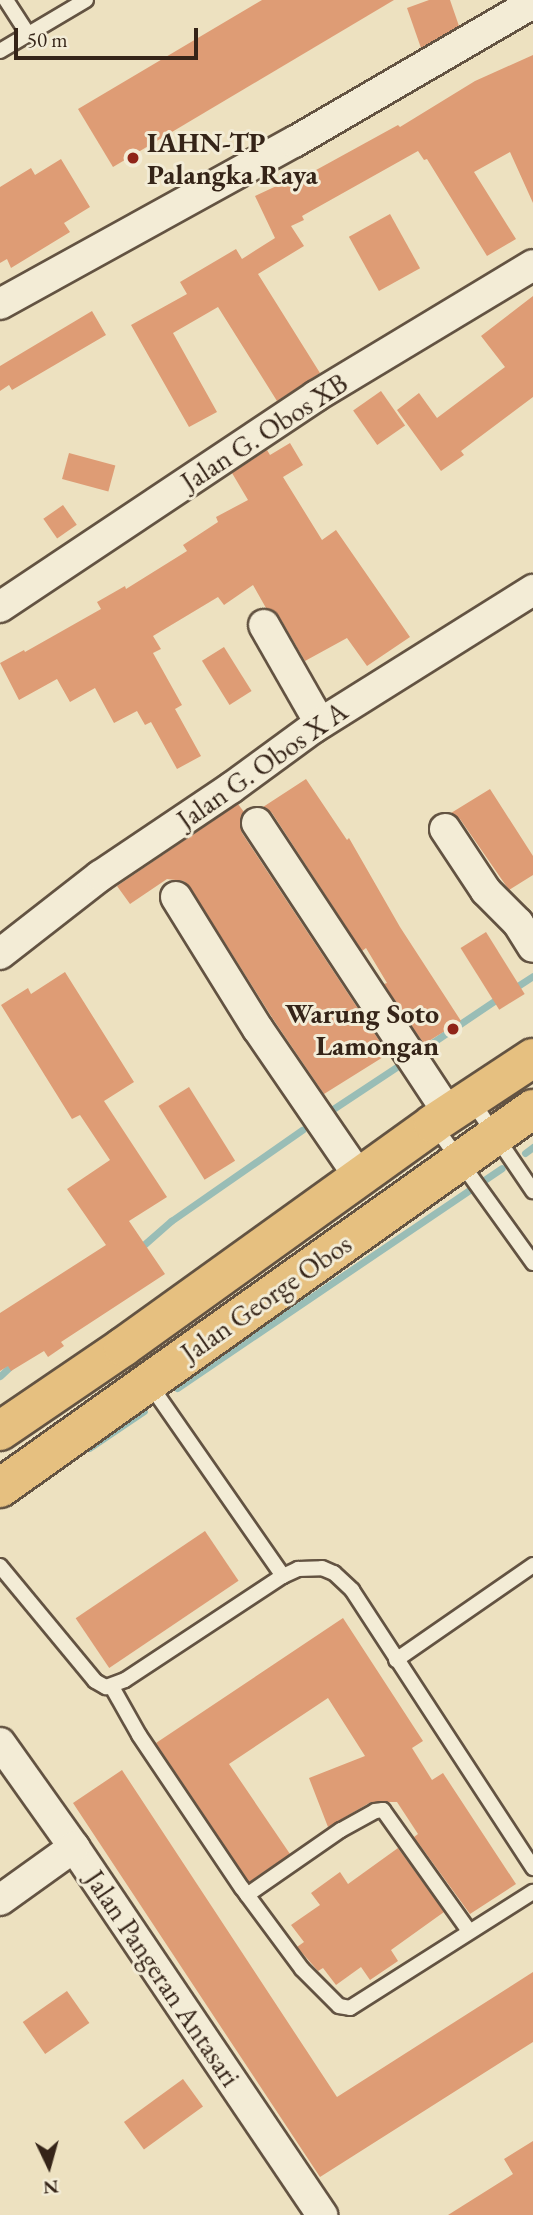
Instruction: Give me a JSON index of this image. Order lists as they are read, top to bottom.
{
  "streets": {
    "main road": ["Jalan George Obos"],
    "street": ["Jalan G. Obos XB", "Jalan G. Obos X A", "Jalan Pangeran Antasari"]
  },
  "places": ["IAHN-TP Palangka Raya", "Warung Soto Lamongan"],
  "scale_bar": "50 m",
  "north": "bottom"
}
